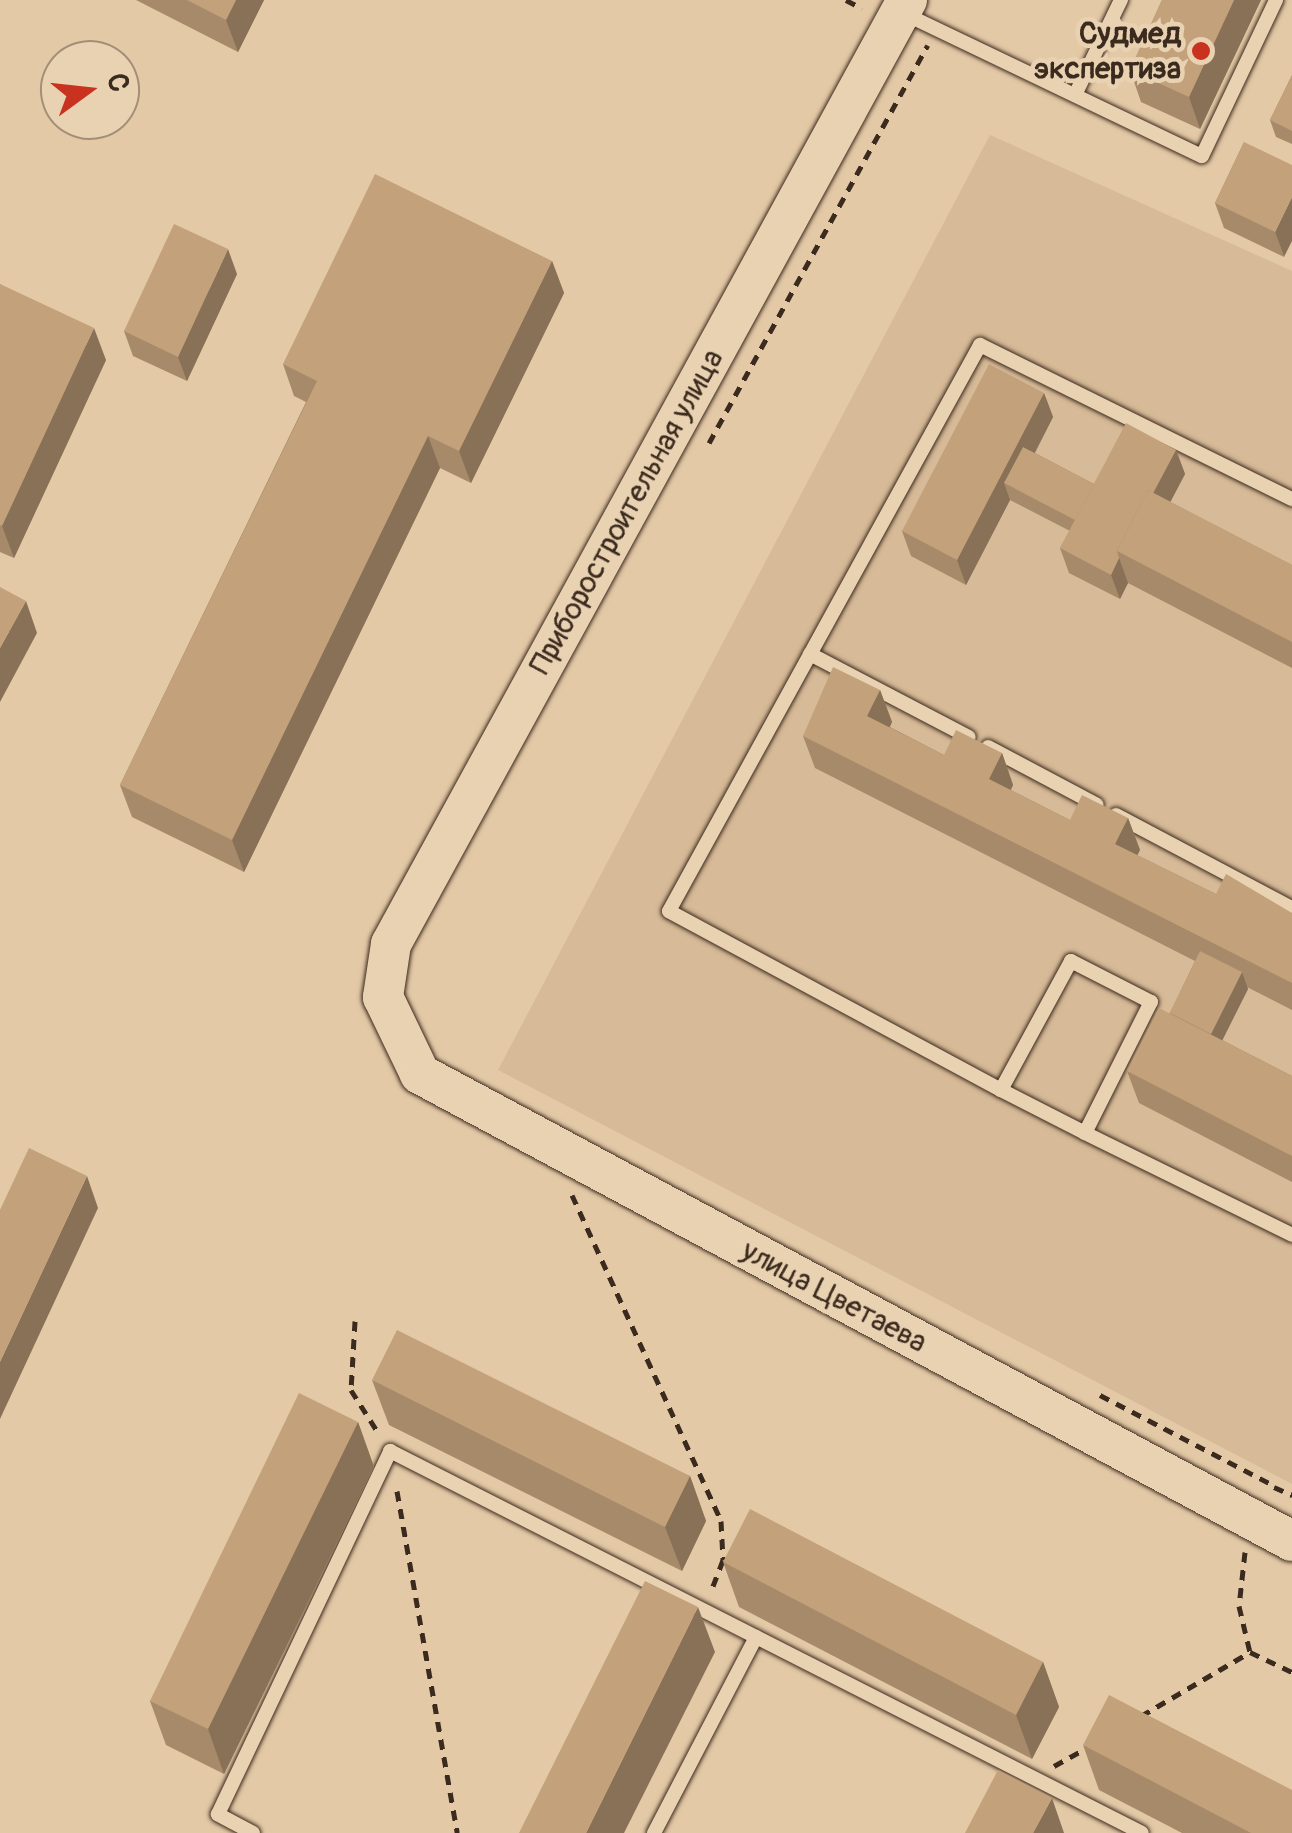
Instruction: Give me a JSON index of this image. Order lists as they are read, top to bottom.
{
  "streets": {
    "main road": ["Приборостроительная улица", "улица Цветаева"]
  },
  "crossings": [
    ["Приборостроительная улица", "улица Цветаева"]
  ],
  "places": ["Судмед экспертиза"],
  "north": "right"
}
